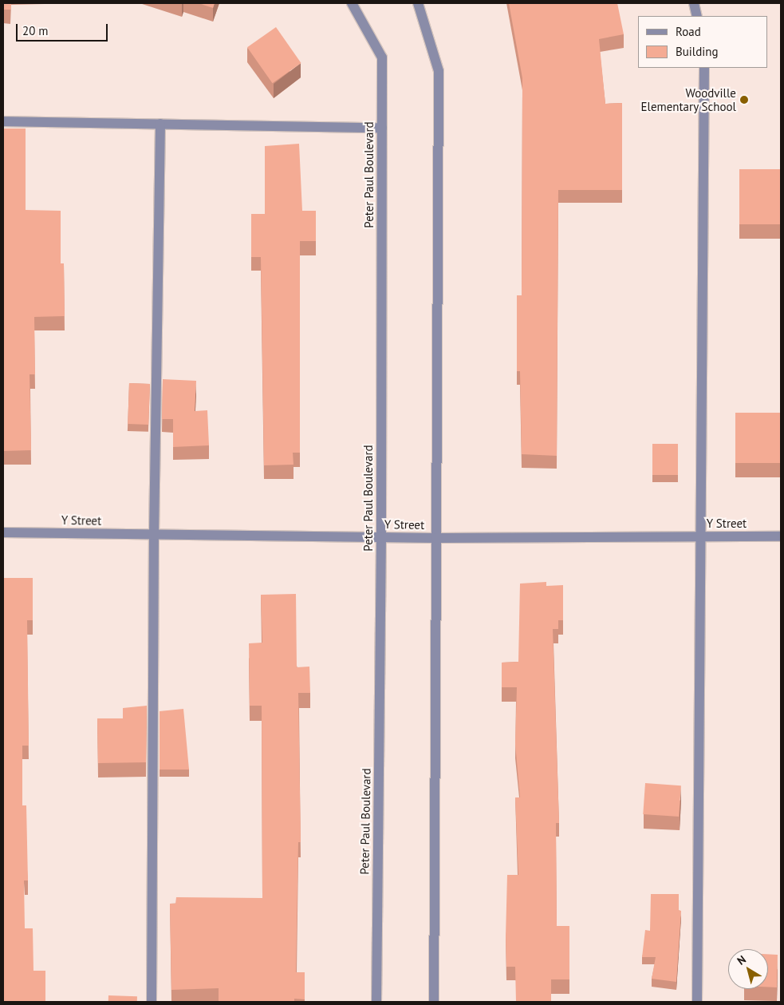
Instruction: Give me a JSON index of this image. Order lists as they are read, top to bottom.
{
  "streets": {
    "street": ["Peter Paul Boulevard", "Y Street"]
  },
  "crossings": [
    ["Peter Paul Boulevard", "Y Street"]
  ],
  "places": ["Woodville Elementary School"],
  "legend": ["Road", "Building"],
  "scale_bar": "20 m",
  "north": "top left"
}
